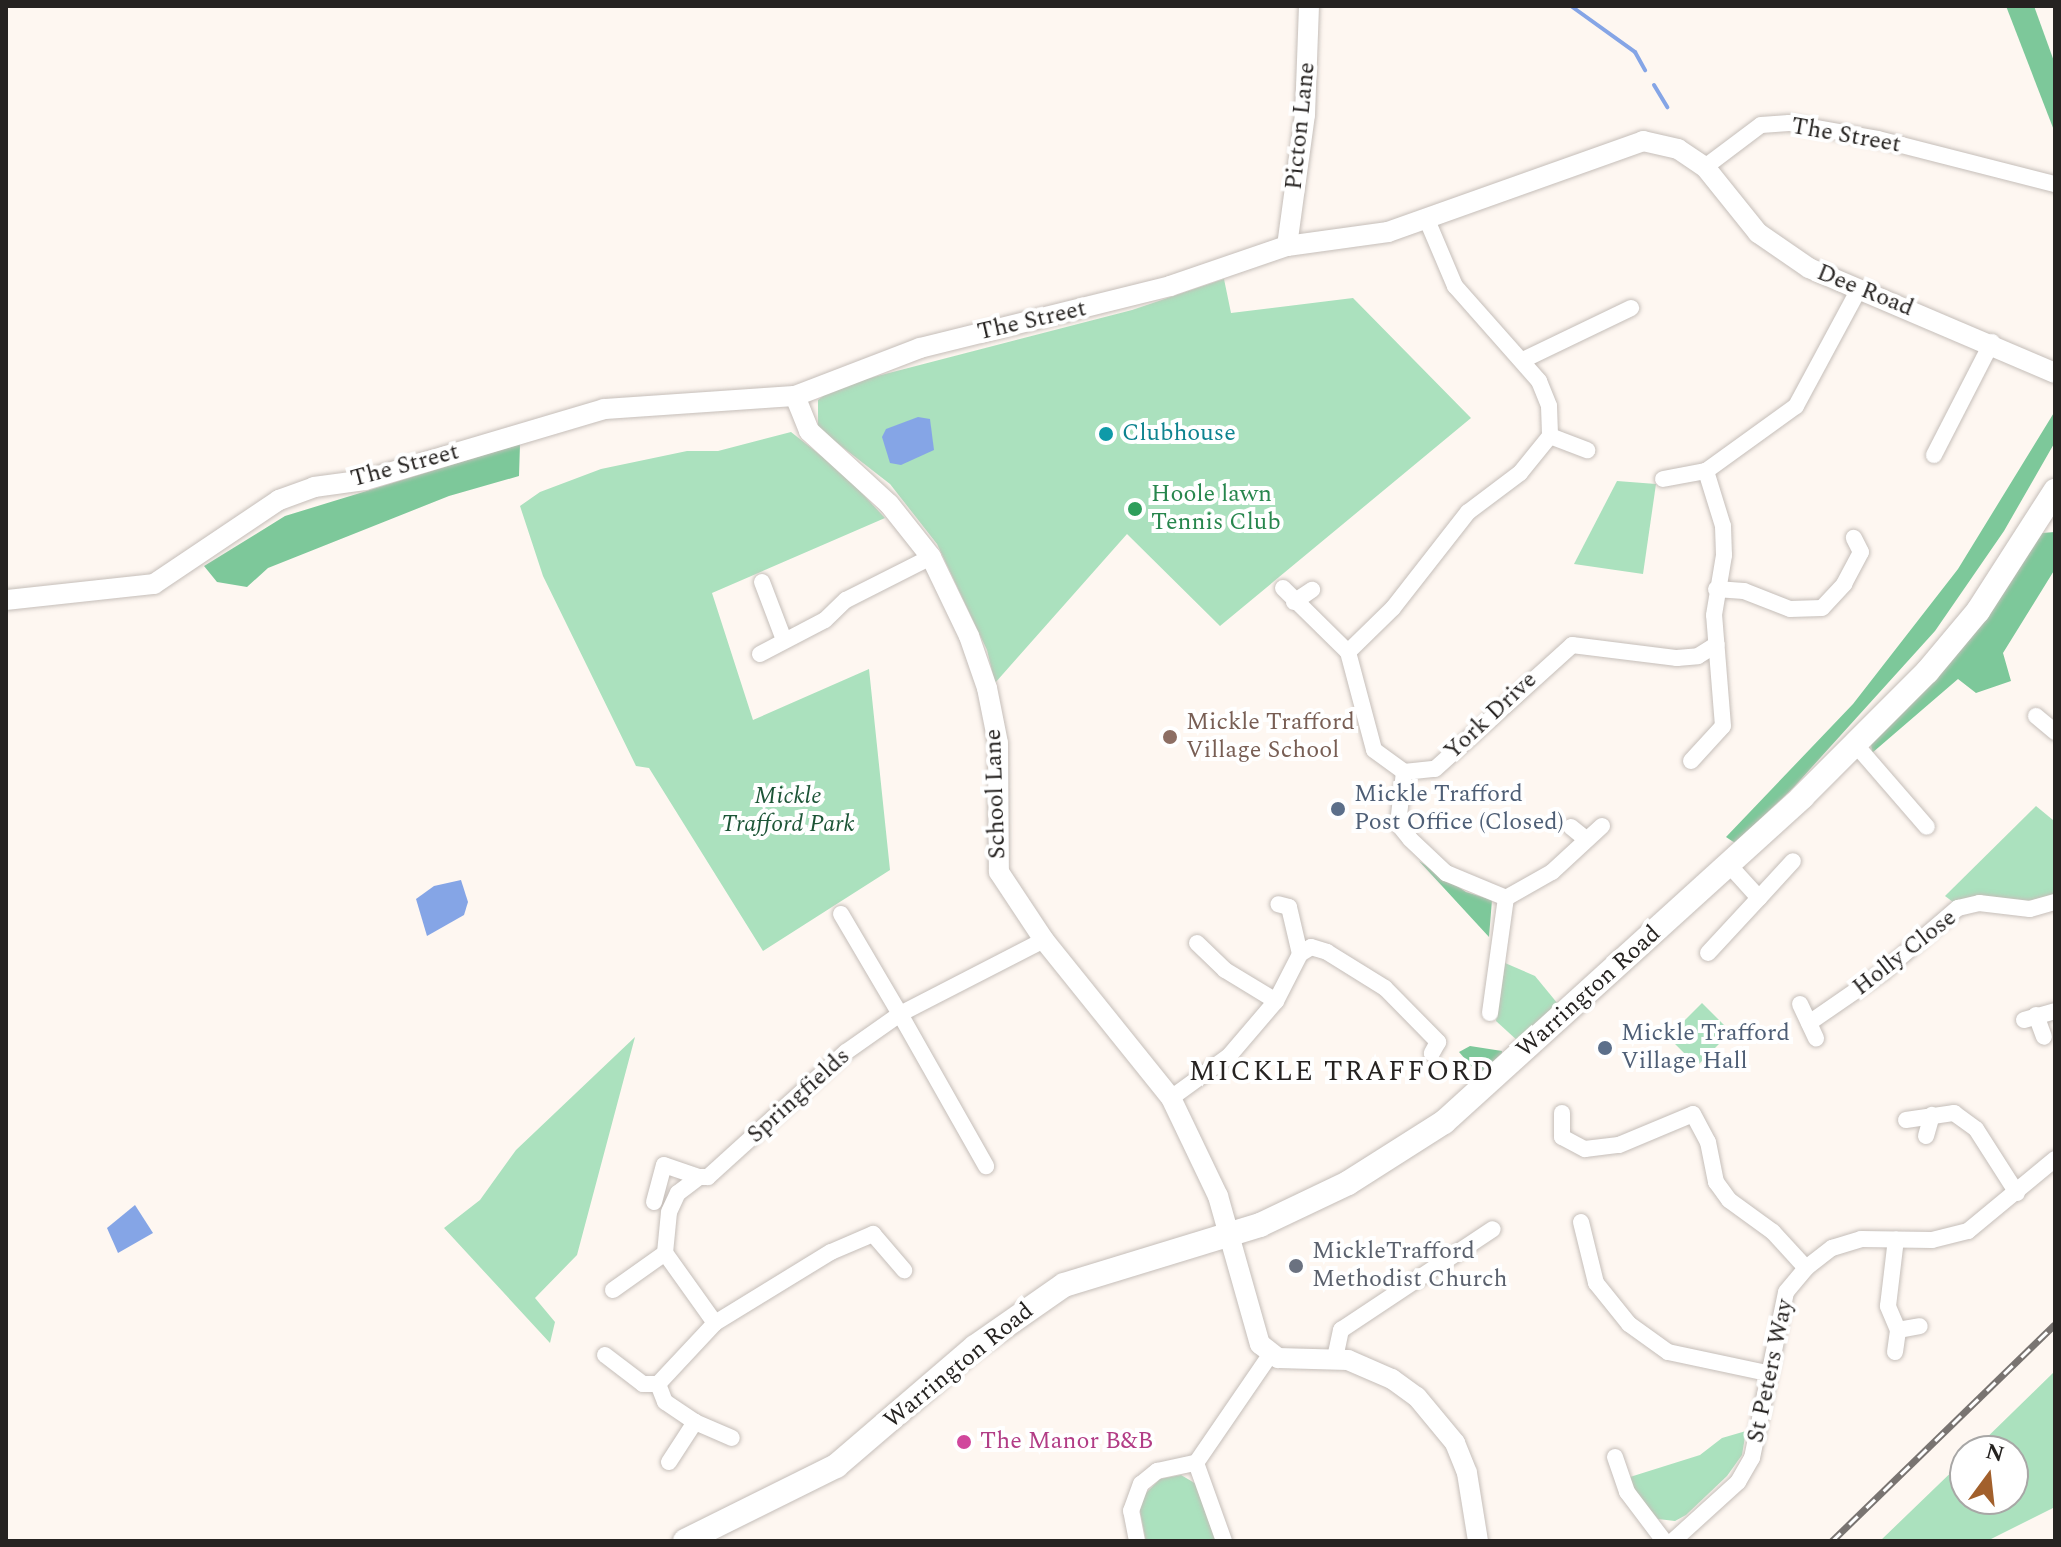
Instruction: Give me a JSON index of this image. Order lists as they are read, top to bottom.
{
  "streets": {
    "main road": ["Warrington Road"],
    "street": [
      "Picton Lane",
      "The Street",
      "Dee Road",
      "York Drive",
      "School Lane",
      "Holly Close",
      "Springfields",
      "St Peters Way"
    ]
  },
  "crossings": [
    ["Picton Lane", "The Street"],
    ["The Street", "Dee Road"],
    ["The Street", "School Lane"],
    ["School Lane", "Warrington Road"],
    ["School Lane", "Springfields"]
  ],
  "districts": ["MICKLE TRAFFORD"],
  "parks": ["Mickle Trafford Park"],
  "places": [
    "Clubhouse",
    "Hoole lawn Tennis Club",
    "Mickle Trafford Village School",
    "Mickle Trafford Post Office (Closed)",
    "Mickle Trafford Village Hall",
    "MickleTrafford Methodist Church",
    "The Manor B&B"
  ],
  "north": "top"
}
